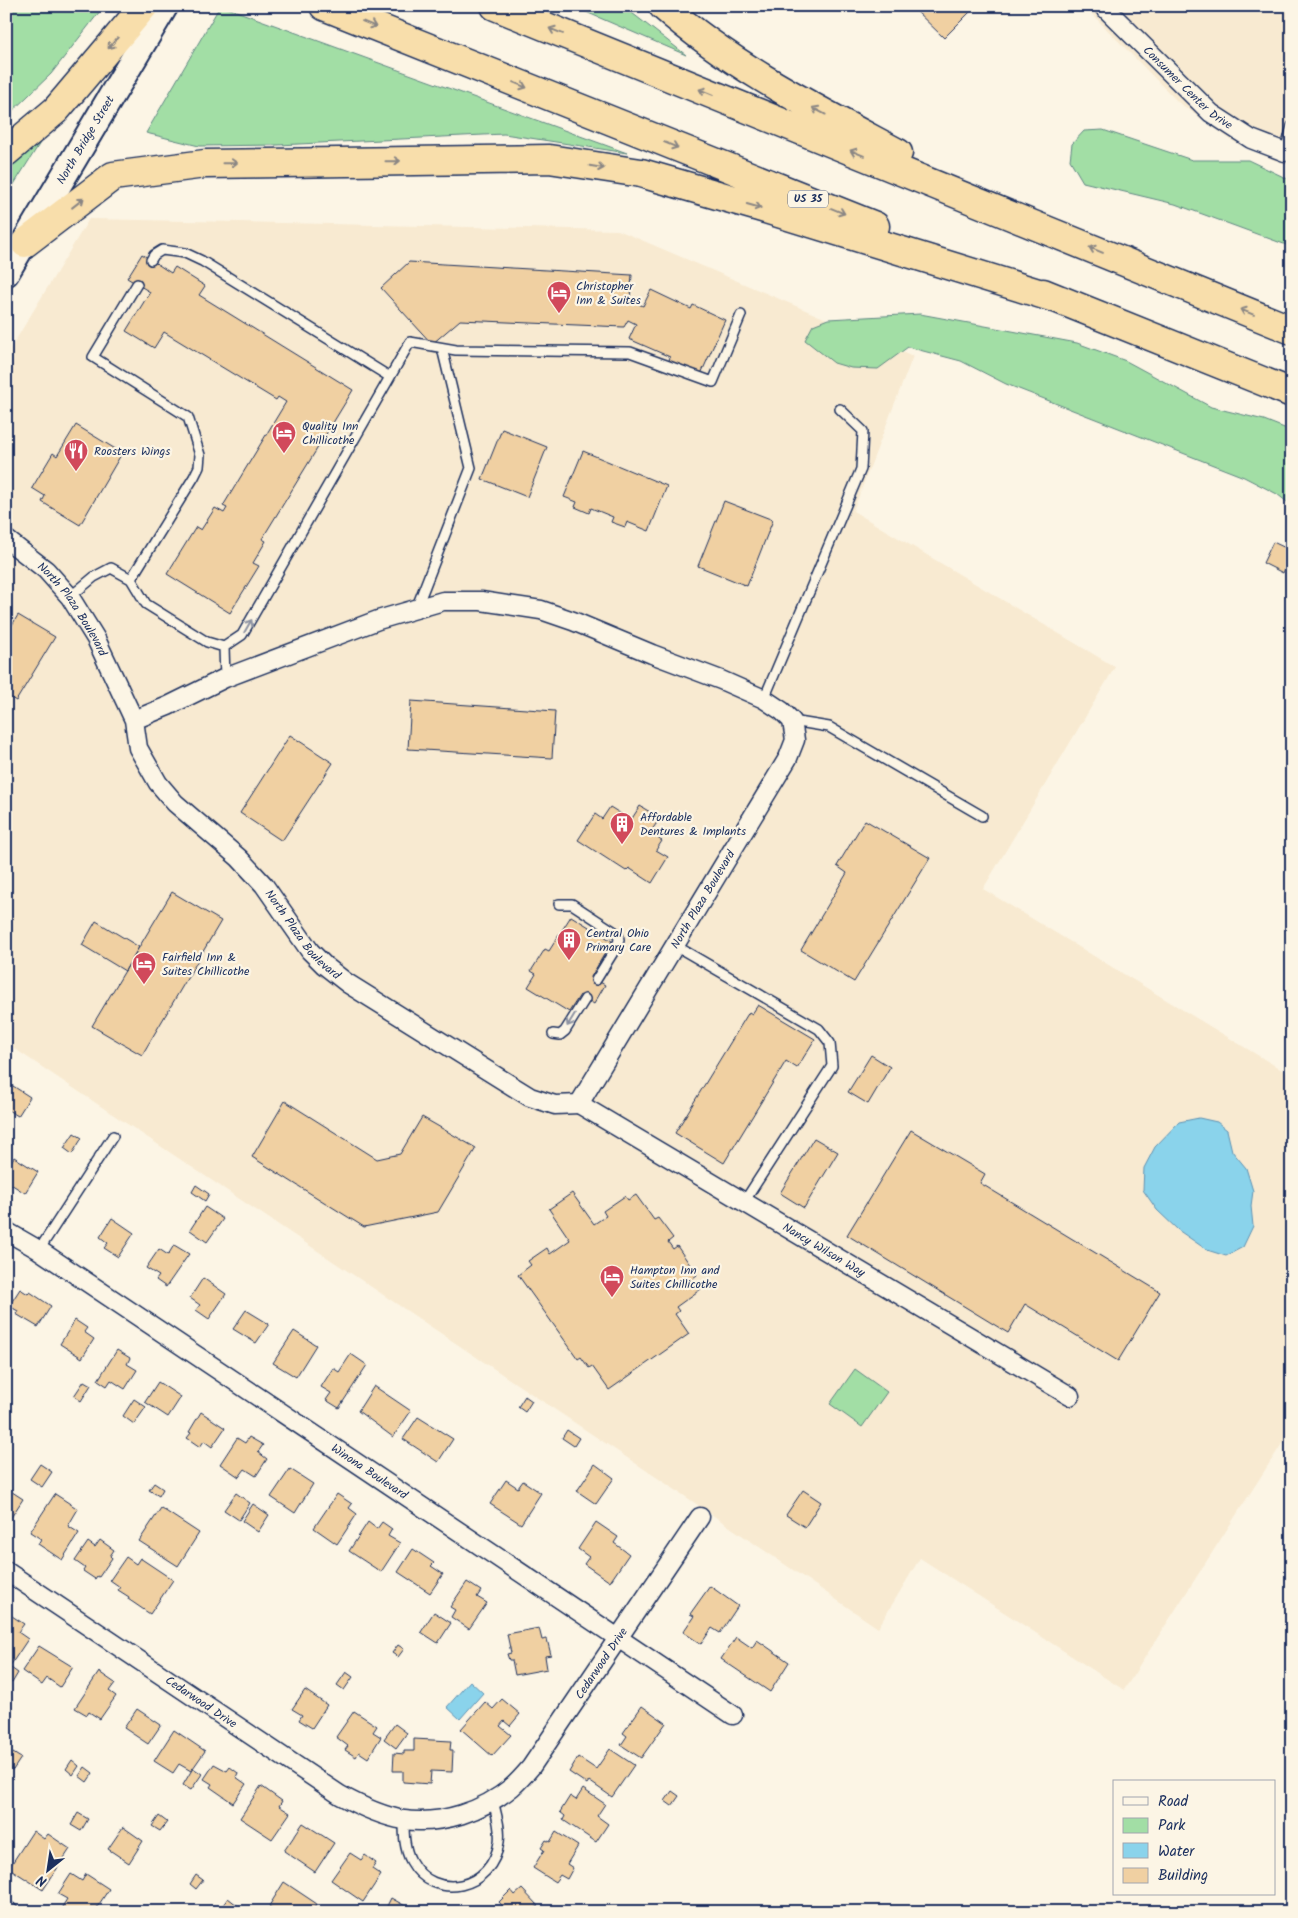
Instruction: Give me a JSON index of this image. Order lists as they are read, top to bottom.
{
  "streets": {
    "highway": ["US 35"],
    "main road": ["North Bridge Street"],
    "street": [
      "Consumer Center Drive",
      "North Plaza Boulevard",
      "Nancy Wilson Way",
      "Winona Boulevard",
      "Cedarwood Drive"
    ]
  },
  "crossings": [
    ["North Plaza Boulevard", "Nancy Wilson Way"],
    ["Winona Boulevard", "Cedarwood Drive"]
  ],
  "places": {
    "hotel": [
      "Christopher Inn & Suites",
      "Quality Inn Chillicothe",
      "Fairfield Inn & Suites Chillicothe",
      "Hampton Inn and Suites Chillicothe"
    ],
    "restaurant": ["Roosters Wings"],
    "building": ["Affordable Dentures & Implants", "Central Ohio Primary Care"]
  },
  "legend": [
    "Road",
    "Park",
    "Water",
    "Building"
  ],
  "north": "bottom left"
}
